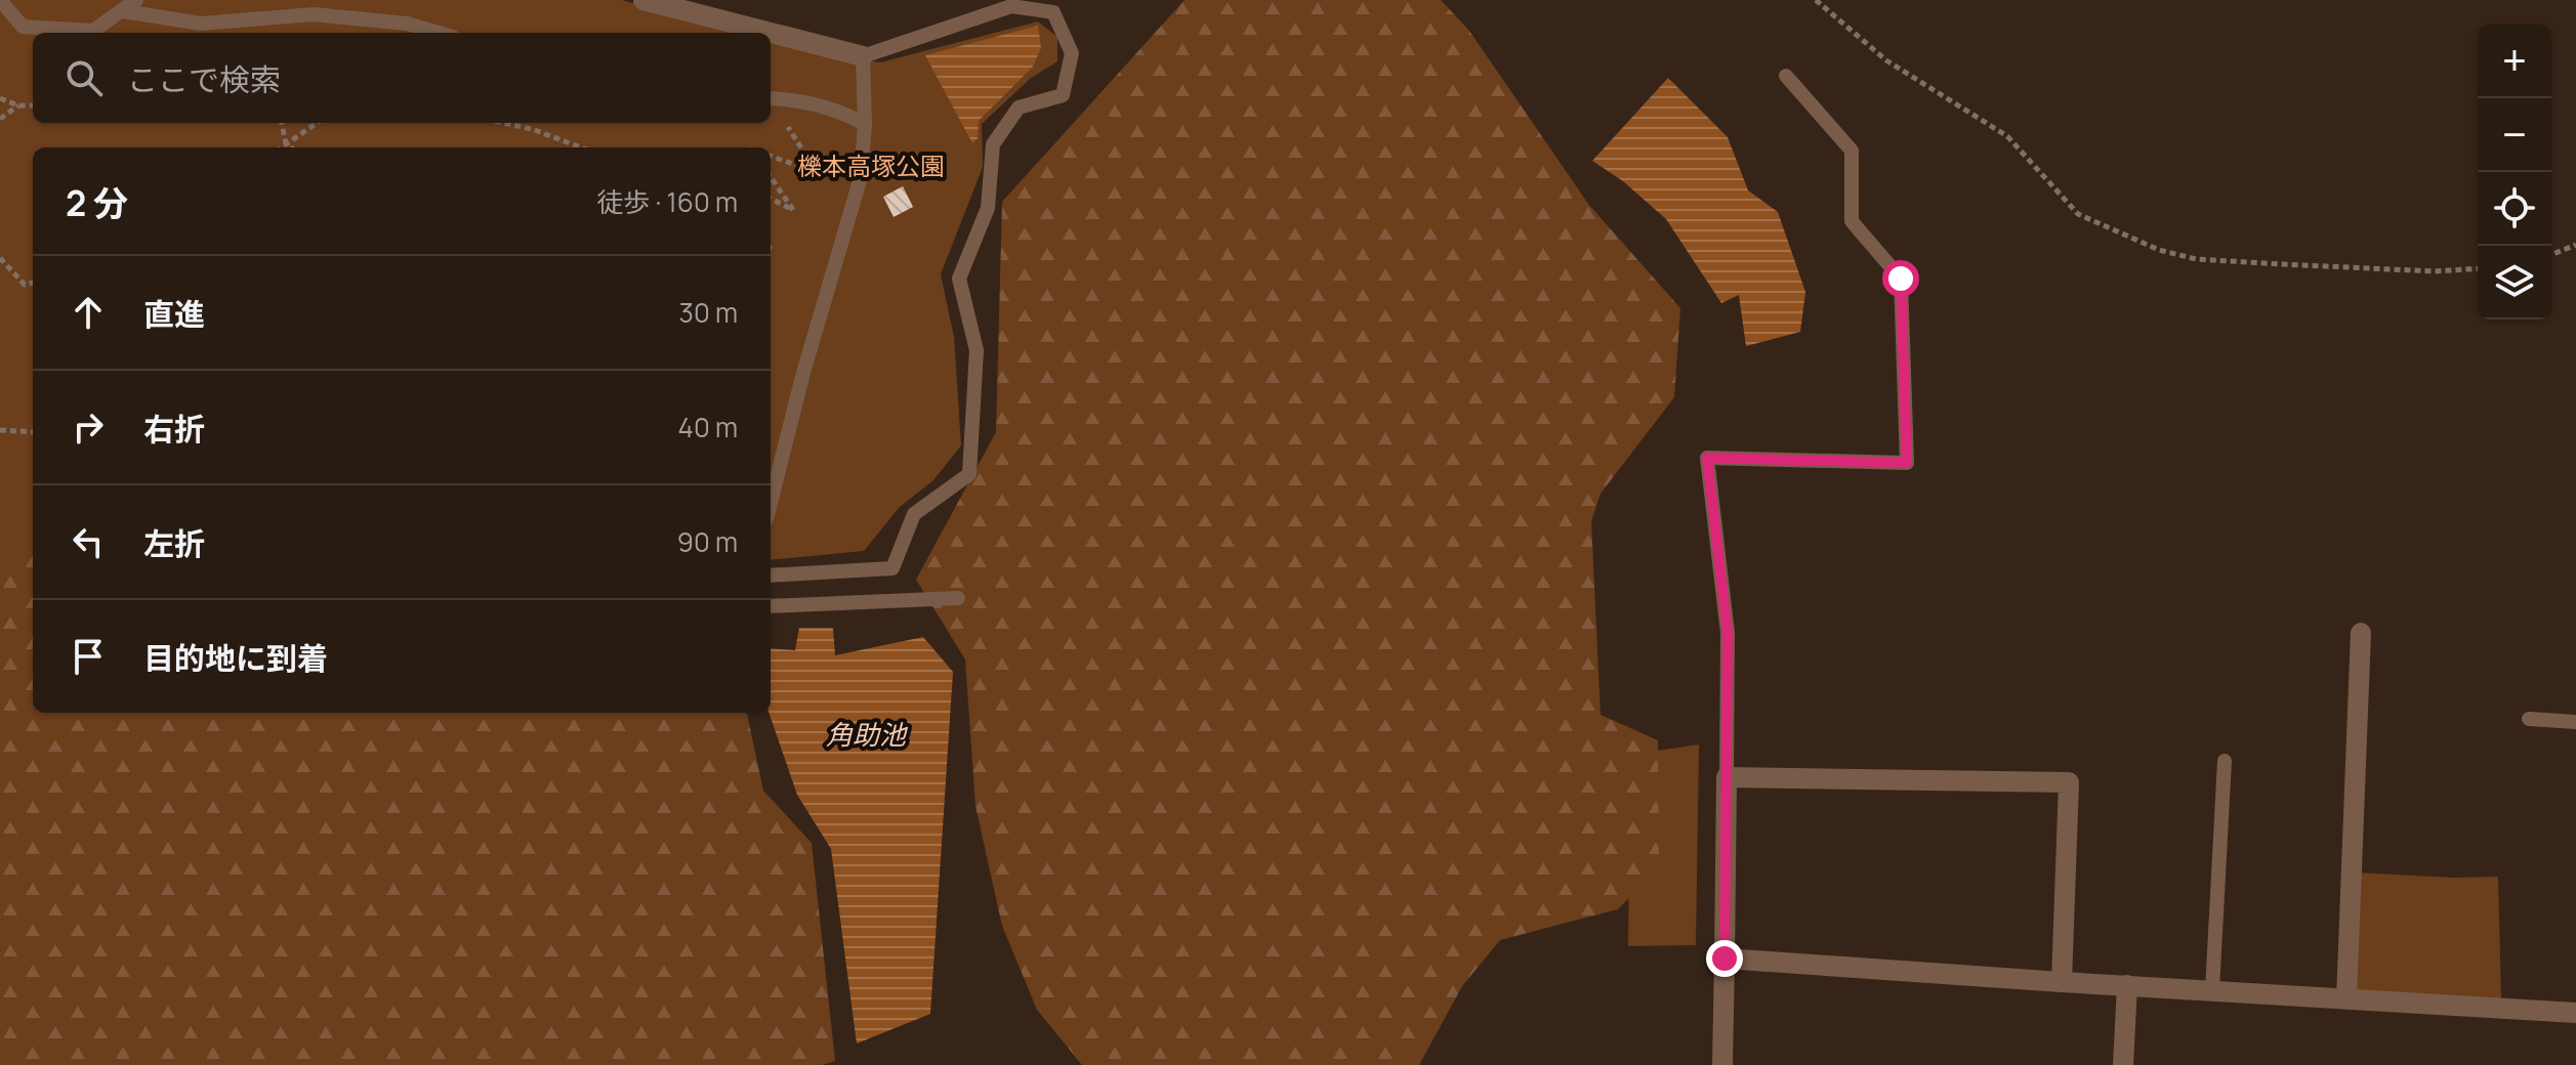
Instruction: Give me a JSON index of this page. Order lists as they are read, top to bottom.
{
  "water": ["角助池"],
  "parks": ["櫟本高塚公園"],
  "page": {
    "map_buttons": ["+", "−"],
    "search": "ここで検索",
    "heading": ["2 分", "徒歩 · 160 m"],
    "list": [
      ["直進", "30 m"],
      ["右折", "40 m"],
      ["左折", "90 m"],
      "目的地に到着"
    ]
  }
}
